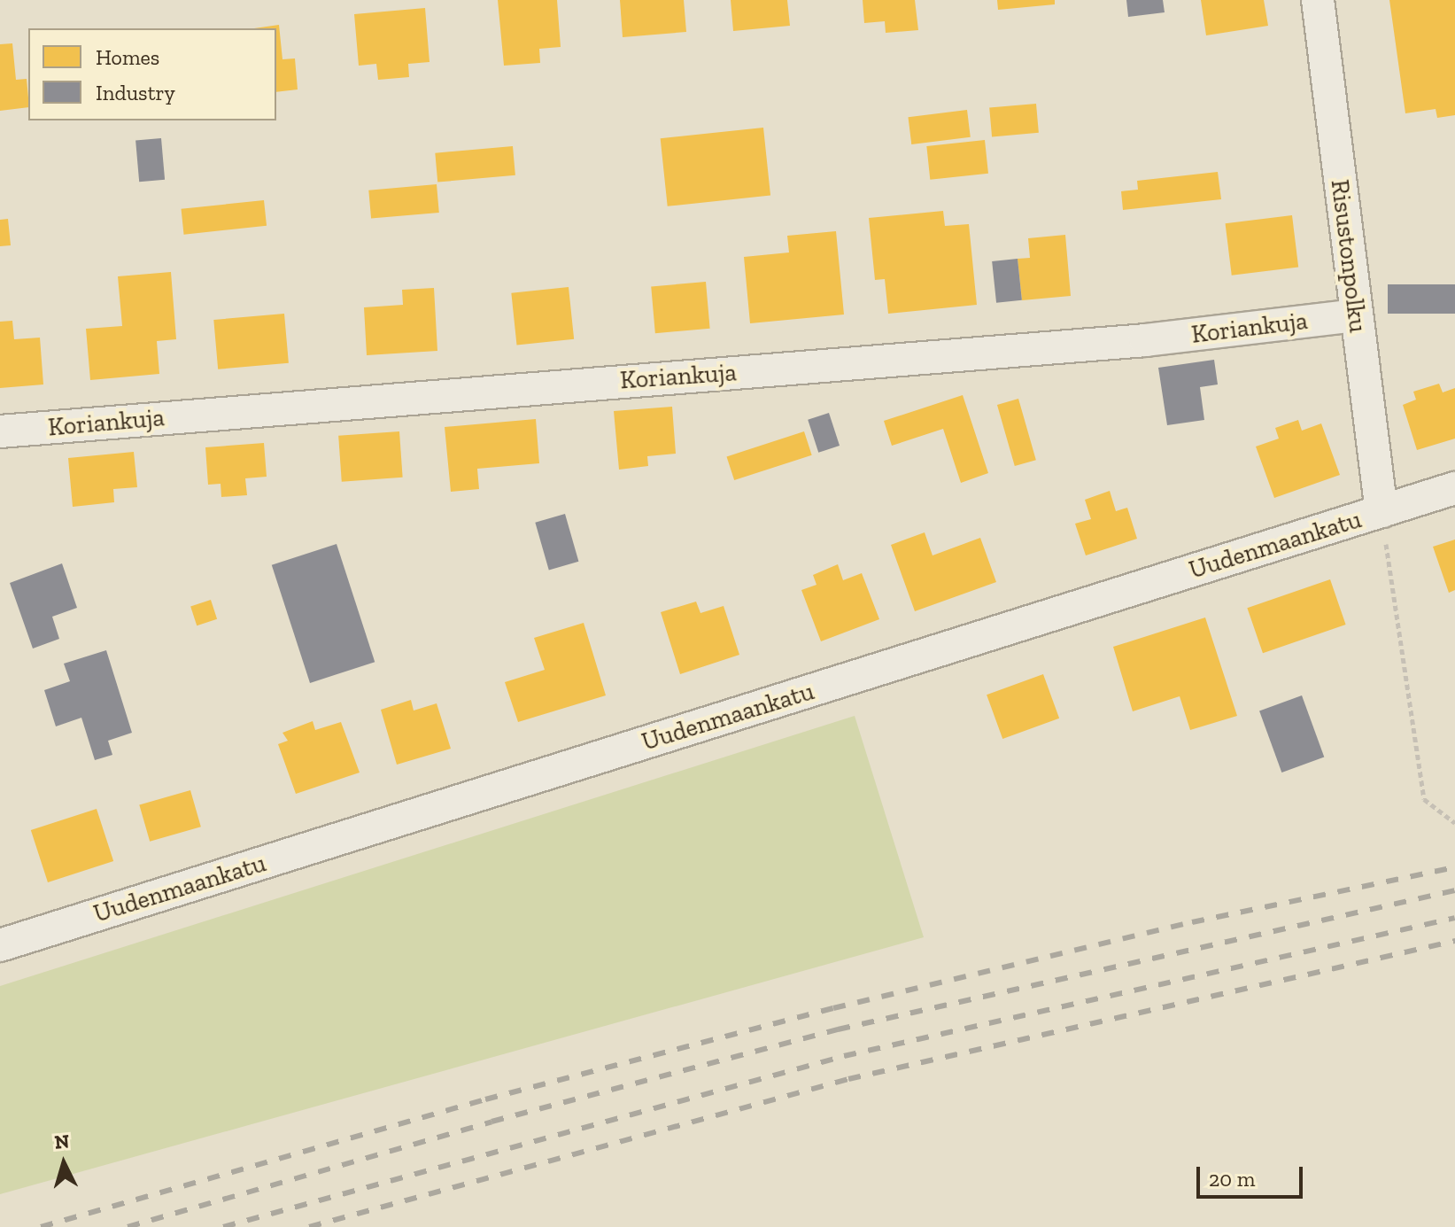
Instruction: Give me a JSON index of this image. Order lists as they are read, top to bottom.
{
  "streets": {
    "street": ["Risustonpolku", "Koriankuja", "Uudenmaankatu"]
  },
  "crossings": [
    ["Risustonpolku", "Koriankuja"],
    ["Risustonpolku", "Uudenmaankatu"]
  ],
  "legend": ["Homes", "Industry"],
  "scale_bar": "20 m",
  "north": "top"
}
